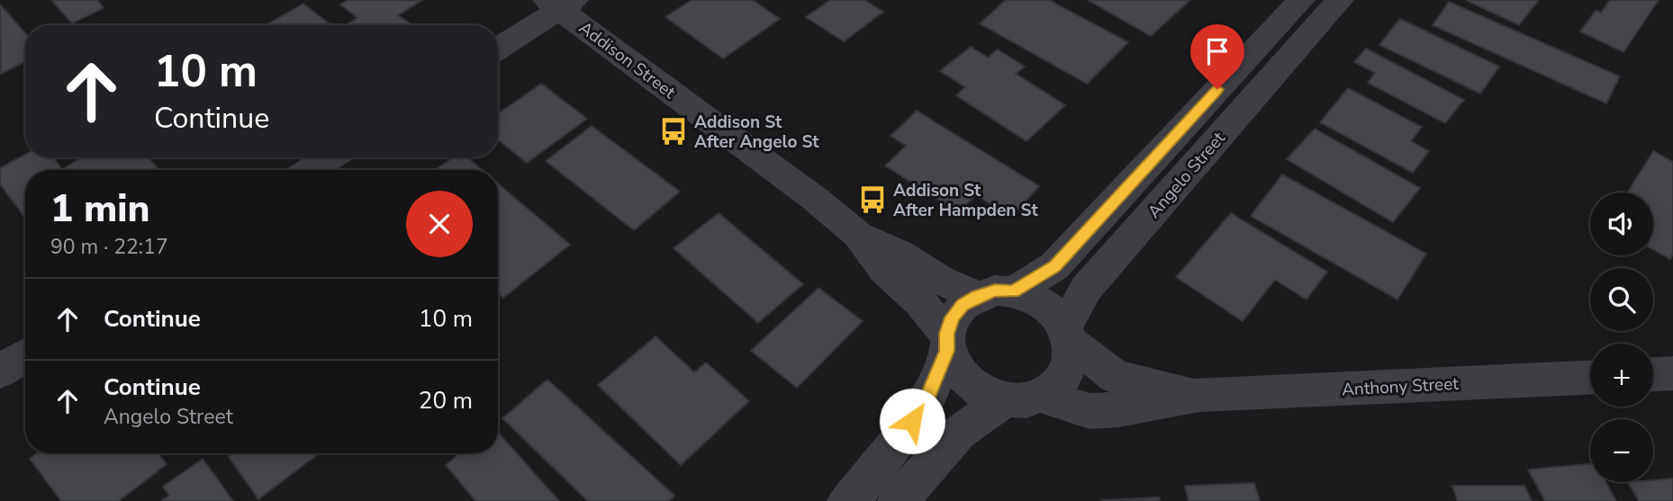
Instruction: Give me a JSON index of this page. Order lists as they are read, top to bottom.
{
  "streets": {
    "street": ["Addison Street", "Angelo Street", "Anthony Street"]
  },
  "crossings": [
    ["Addison Street", "Angelo Street"],
    ["Addison Street", "Anthony Street"],
    ["Angelo Street", "Anthony Street"]
  ],
  "places": {
    "bus stop": ["Addison St After Angelo St", "Addison St After Hampden St"]
  },
  "page": {
    "turn": ["10 m", "Continue"],
    "heading": ["1 min", "90 m · 22:17"],
    "map_buttons": ["+", "−"],
    "list": [
      {
        "name": "Continue",
        "value": "10 m"
      },
      {
        "name": "Continue",
        "note": "Angelo Street",
        "value": "20 m"
      }
    ]
  }
}
